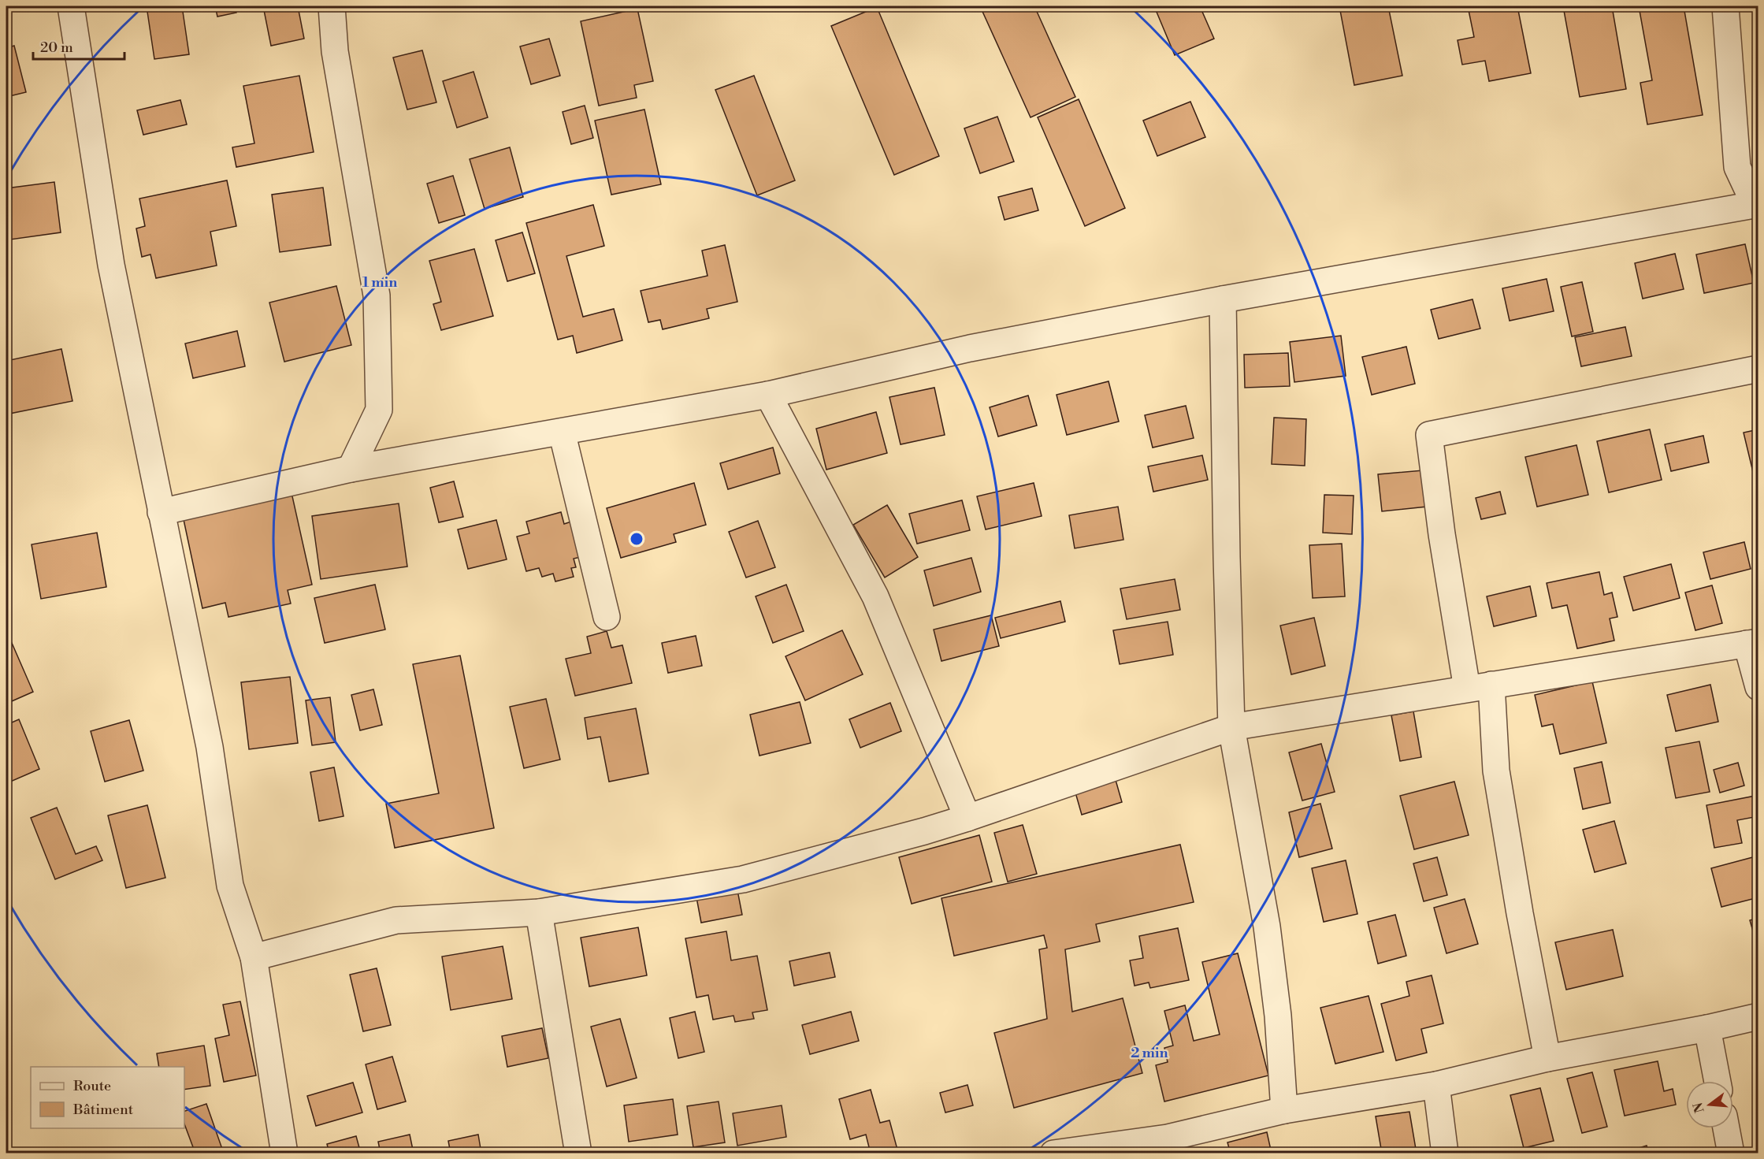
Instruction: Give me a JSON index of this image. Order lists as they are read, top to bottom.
{
  "legend": ["Route", "Bâtiment"],
  "scale_bar": "20 m",
  "north": "left",
  "rings": ["1 min", "2 min"]
}
